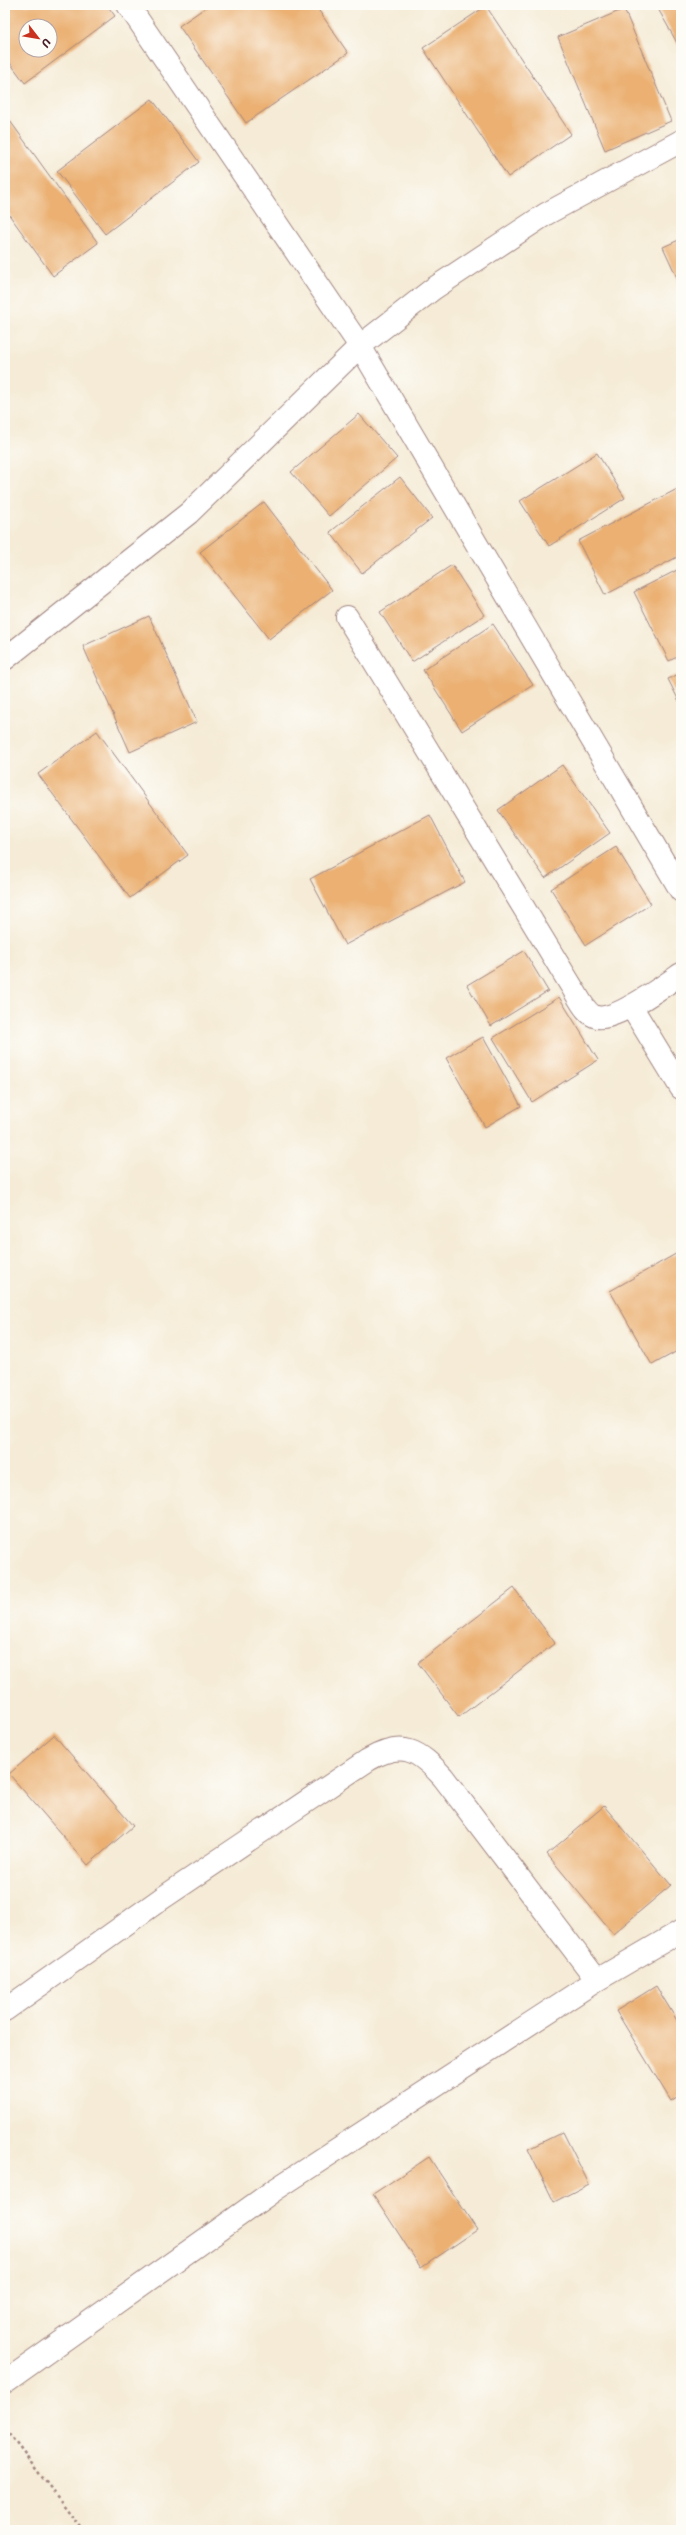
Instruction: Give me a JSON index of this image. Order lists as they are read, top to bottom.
{
  "north": "bottom right"
}
